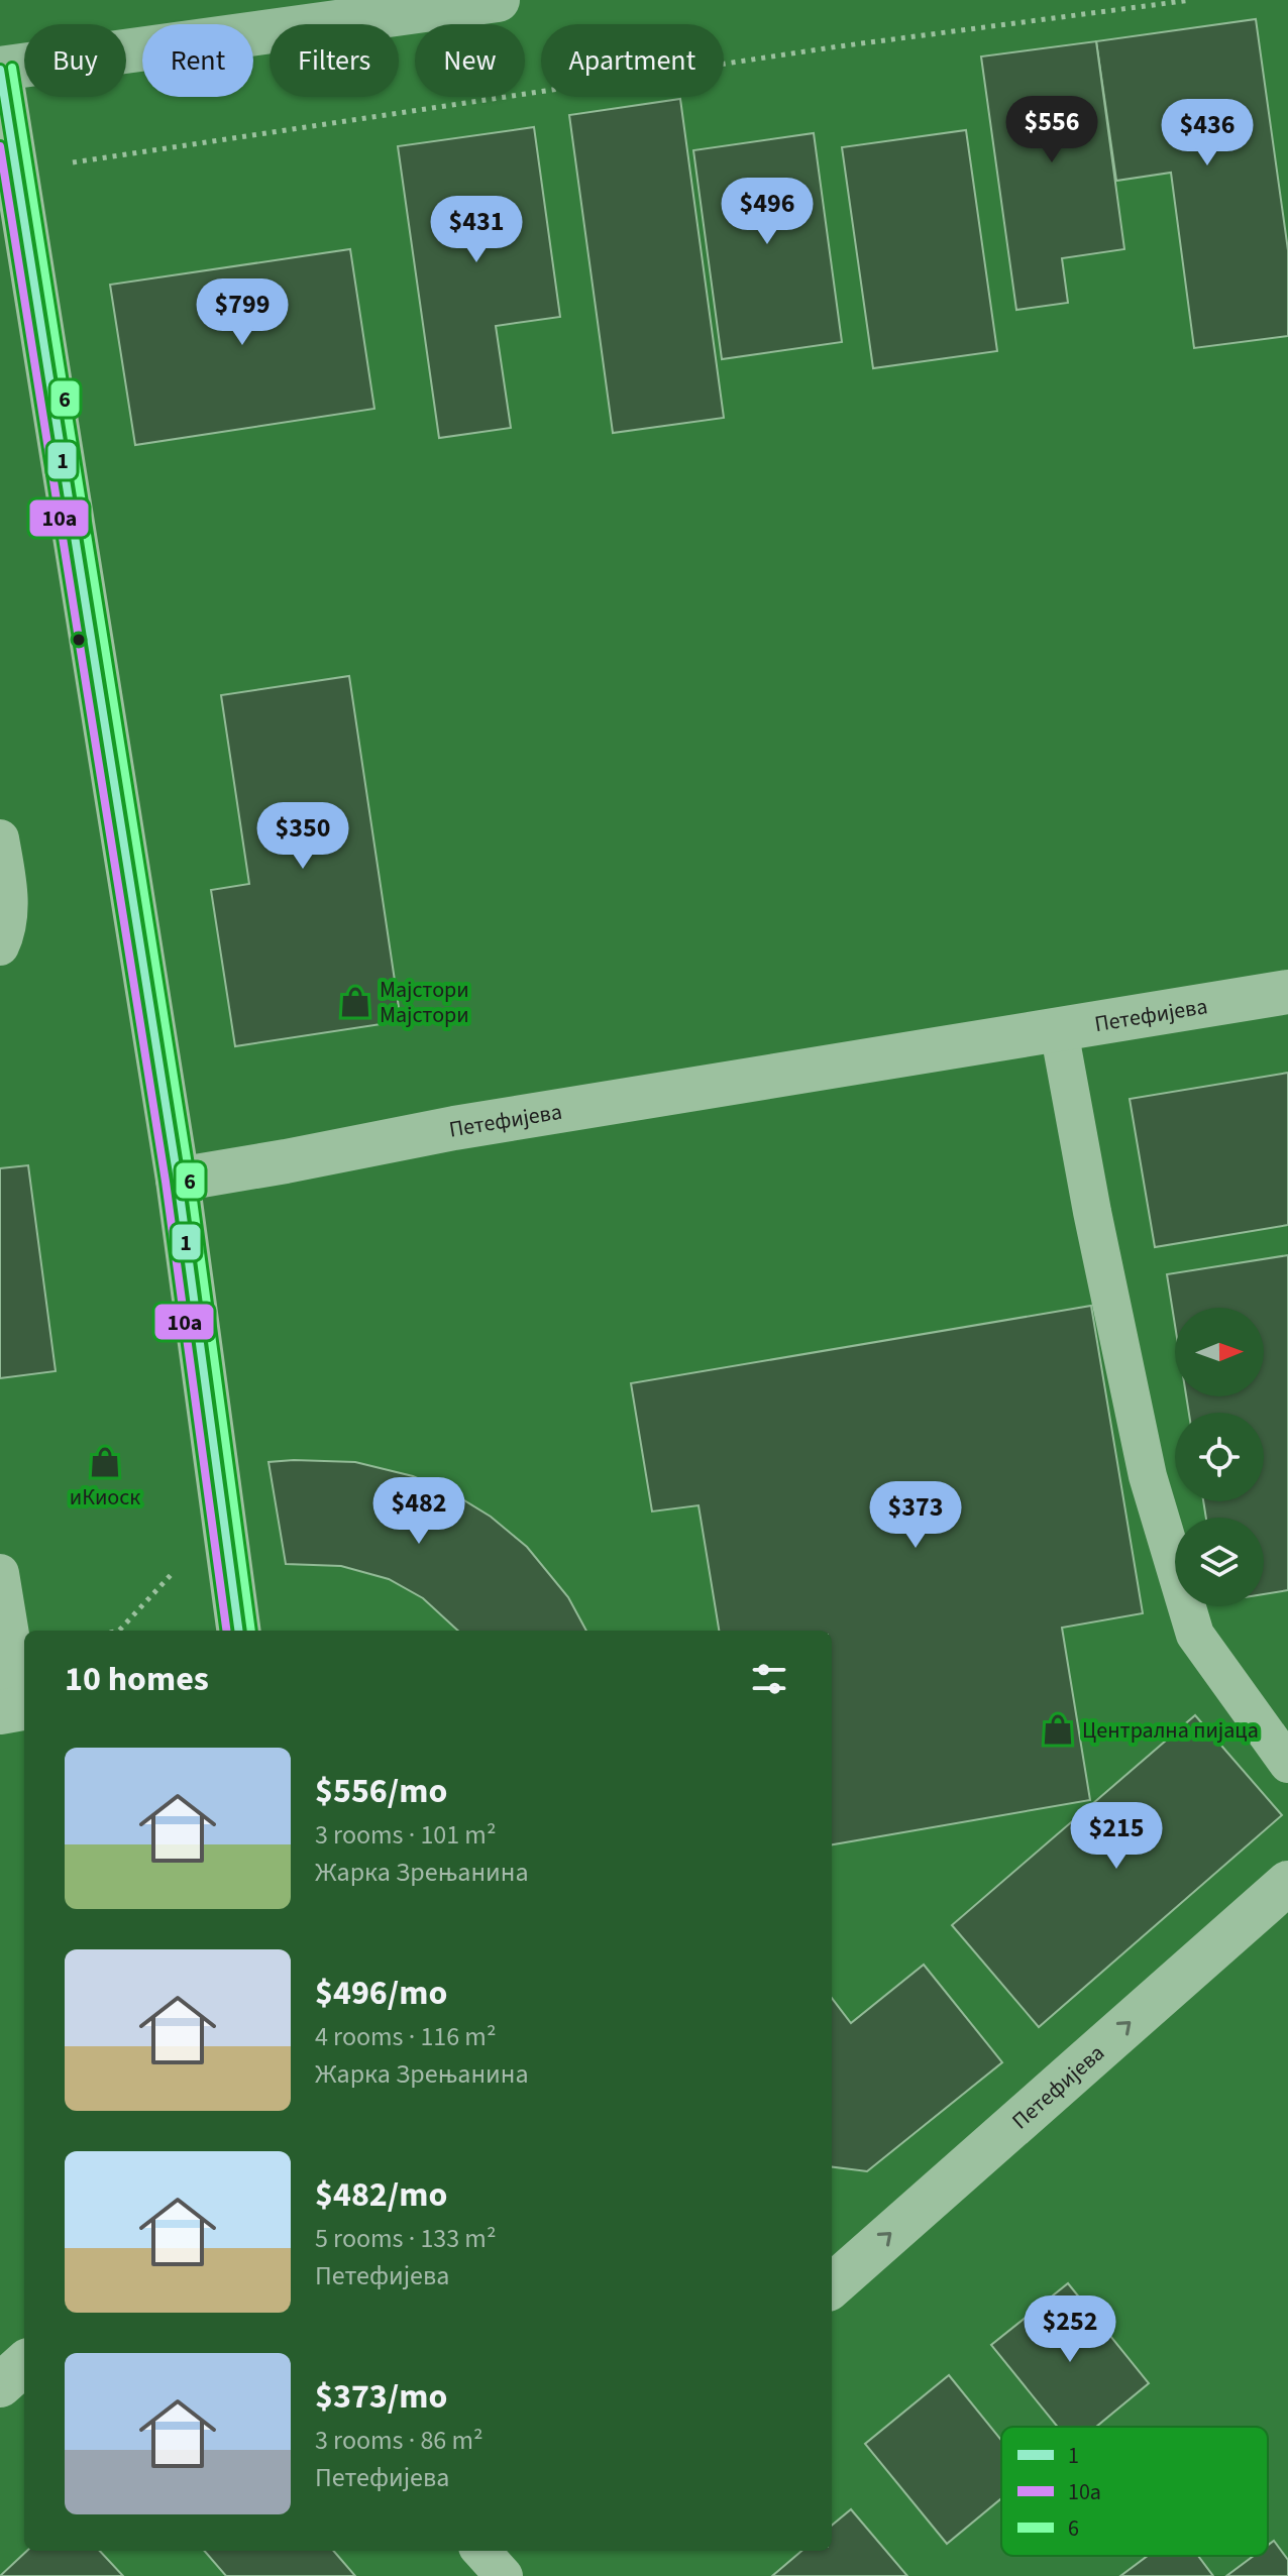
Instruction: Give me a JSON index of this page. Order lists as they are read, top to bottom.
{
  "streets": {
    "street": ["Петефијева"]
  },
  "one_way": ["Петефијева"],
  "places": {
    "shop": ["Мајстори Мајстори", "иКиоск", "Централна пијаца"]
  },
  "lines": ["transit line 6", "transit line 1", "transit line 10а"],
  "legend": ["1", "10а", "6"],
  "north": "right",
  "page": {
    "chip": [
      "Buy",
      "Rent",
      "Filters",
      "New",
      "Apartment"
    ],
    "price": [
      "$556",
      "$436",
      "$496",
      "$431",
      "$799",
      "$350",
      "$482",
      "$373",
      "$215",
      "$252"
    ],
    "heading": "10 homes",
    "list": [
      {
        "name": "$556/mo",
        "note": "3 rooms · 101 m² · Жарка Зрењанина"
      },
      {
        "name": "$496/mo",
        "note": "4 rooms · 116 m² · Жарка Зрењанина"
      },
      {
        "name": "$482/mo",
        "note": "5 rooms · 133 m² · Петефијева"
      },
      {
        "name": "$373/mo",
        "note": "3 rooms · 86 m² · Петефијева"
      }
    ]
  }
}
